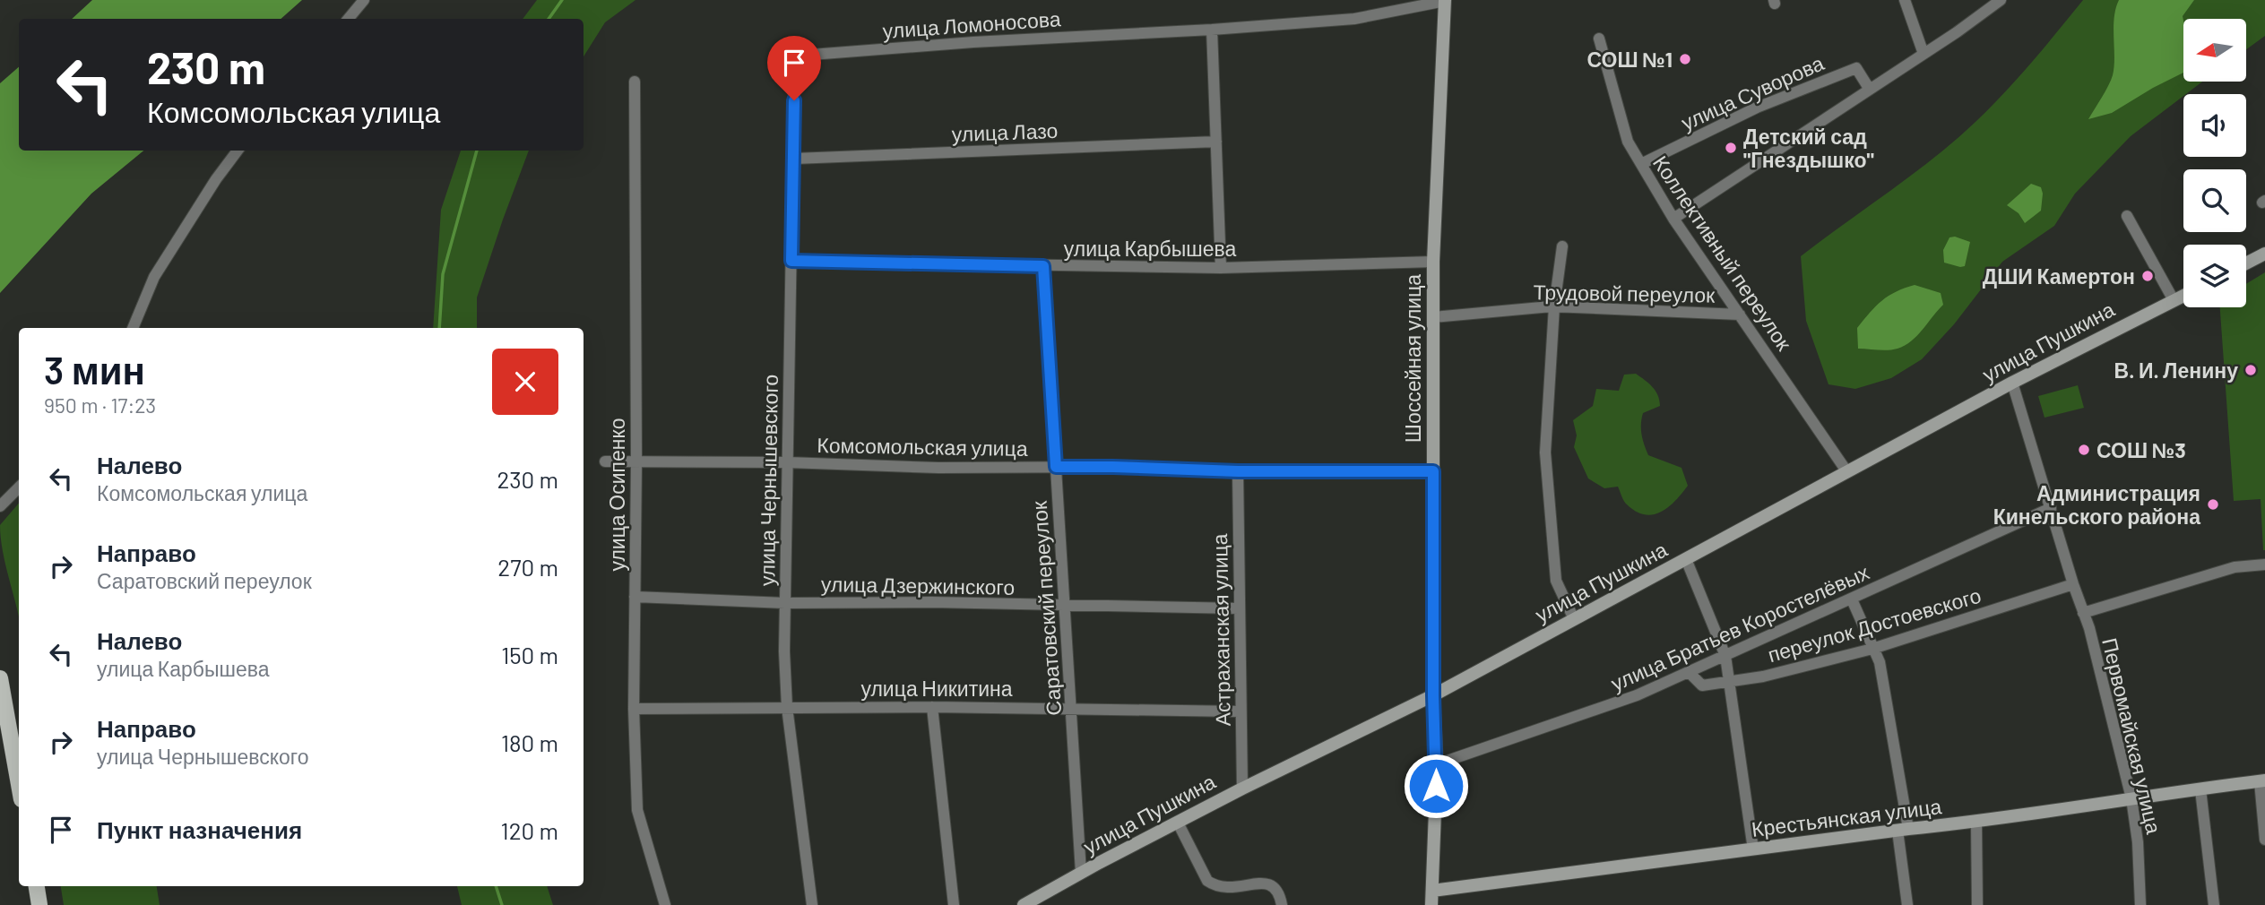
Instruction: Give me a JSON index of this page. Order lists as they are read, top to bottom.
{
  "streets": {
    "main road": ["улица Пушкина", "Шоссейная улица", "Крестьянская улица"],
    "street": [
      "улица Ломоносова",
      "улица Суворова",
      "улица Лазо",
      "улица Карбышева",
      "Коллективный переулок",
      "Трудовой переулок",
      "Комсомольская улица",
      "улица Чернышевского",
      "улица Осипенко",
      "улица Дзержинского",
      "Саратовский переулок",
      "переулок Достоевского",
      "улица Братьев Коростелёвых",
      "Астраханская улица",
      "улица Никитина",
      "Первомайская улица"
    ]
  },
  "crossings": [
    ["улица Ломоносова", "Шоссейная улица"],
    ["улица Ломоносова", "улица Чернышевского"],
    ["улица Суворова", "Коллективный переулок"],
    ["улица Лазо", "улица Чернышевского"],
    ["улица Карбышева", "Шоссейная улица"],
    ["улица Карбышева", "улица Чернышевского"],
    ["улица Карбышева", "Саратовский переулок"],
    ["Коллективный переулок", "Трудовой переулок"],
    ["Коллективный переулок", "улица Пушкина"],
    ["Трудовой переулок", "Шоссейная улица"],
    ["улица Пушкина", "Шоссейная улица"],
    ["улица Пушкина", "Саратовский переулок"],
    ["улица Пушкина", "Астраханская улица"],
    ["улица Пушкина", "Первомайская улица"],
    ["Шоссейная улица", "Комсомольская улица"],
    ["Шоссейная улица", "улица Братьев Коростелёвых"],
    ["Шоссейная улица", "Крестьянская улица"],
    ["Комсомольская улица", "улица Чернышевского"],
    ["Комсомольская улица", "улица Осипенко"],
    ["Комсомольская улица", "Саратовский переулок"],
    ["Комсомольская улица", "Астраханская улица"],
    ["улица Чернышевского", "улица Дзержинского"],
    ["улица Чернышевского", "улица Никитина"],
    ["улица Осипенко", "улица Дзержинского"],
    ["улица Осипенко", "улица Никитина"],
    ["улица Дзержинского", "Саратовский переулок"],
    ["улица Дзержинского", "Астраханская улица"],
    ["Саратовский переулок", "улица Никитина"],
    ["переулок Достоевского", "улица Братьев Коростелёвых"],
    ["переулок Достоевского", "Первомайская улица"],
    ["улица Братьев Коростелёвых", "Первомайская улица"],
    ["Астраханская улица", "улица Никитина"],
    ["Первомайская улица", "Крестьянская улица"]
  ],
  "places": [
    "СОШ №1",
    "Детский сад \"Гнездышко\"",
    "ДШИ Камертон",
    "В. И. Ленину",
    "СОШ №3",
    "Администрация Кинельского района"
  ],
  "north": "left",
  "page": {
    "turn": ["230 m", "Комсомольская улица"],
    "heading": ["3 мин", "950 m · 17:23"],
    "list": [
      {
        "name": "Налево",
        "note": "Комсомольская улица",
        "value": "230 m"
      },
      {
        "name": "Направо",
        "note": "Саратовский переулок",
        "value": "270 m"
      },
      {
        "name": "Налево",
        "note": "улица Карбышева",
        "value": "150 m"
      },
      {
        "name": "Направо",
        "note": "улица Чернышевского",
        "value": "180 m"
      },
      {
        "name": "Пункт назначения",
        "value": "120 m"
      }
    ]
  }
}
